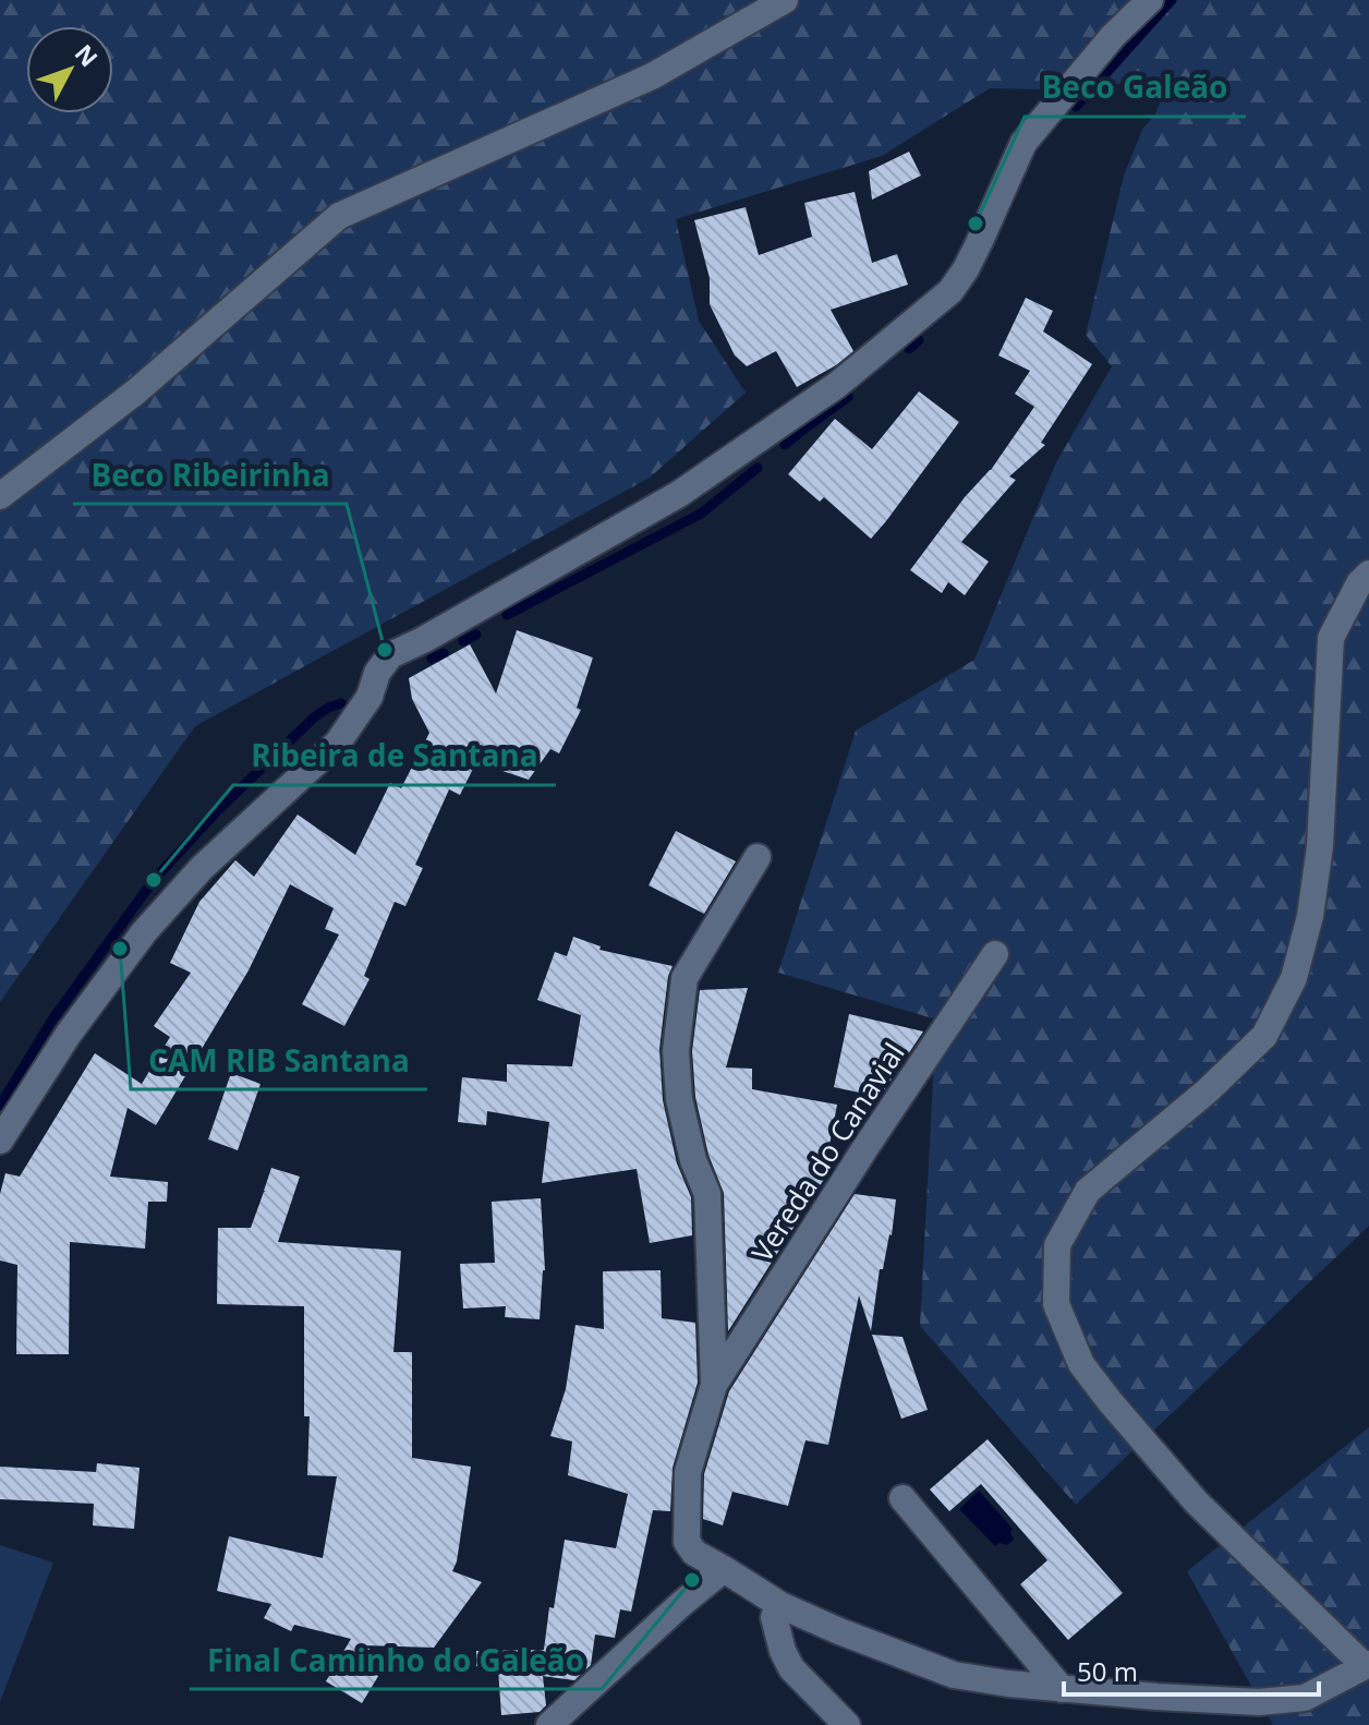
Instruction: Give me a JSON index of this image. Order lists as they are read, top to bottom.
{
  "streets": {
    "street": ["Vereda do Canavial"]
  },
  "places": [
    "Beco Galeão",
    "Beco Ribeirinha",
    "Ribeira de Santana",
    "CAM RIB Santana",
    "Final Caminho do Galeão"
  ],
  "scale_bar": "50 m",
  "north": "top right"
}
